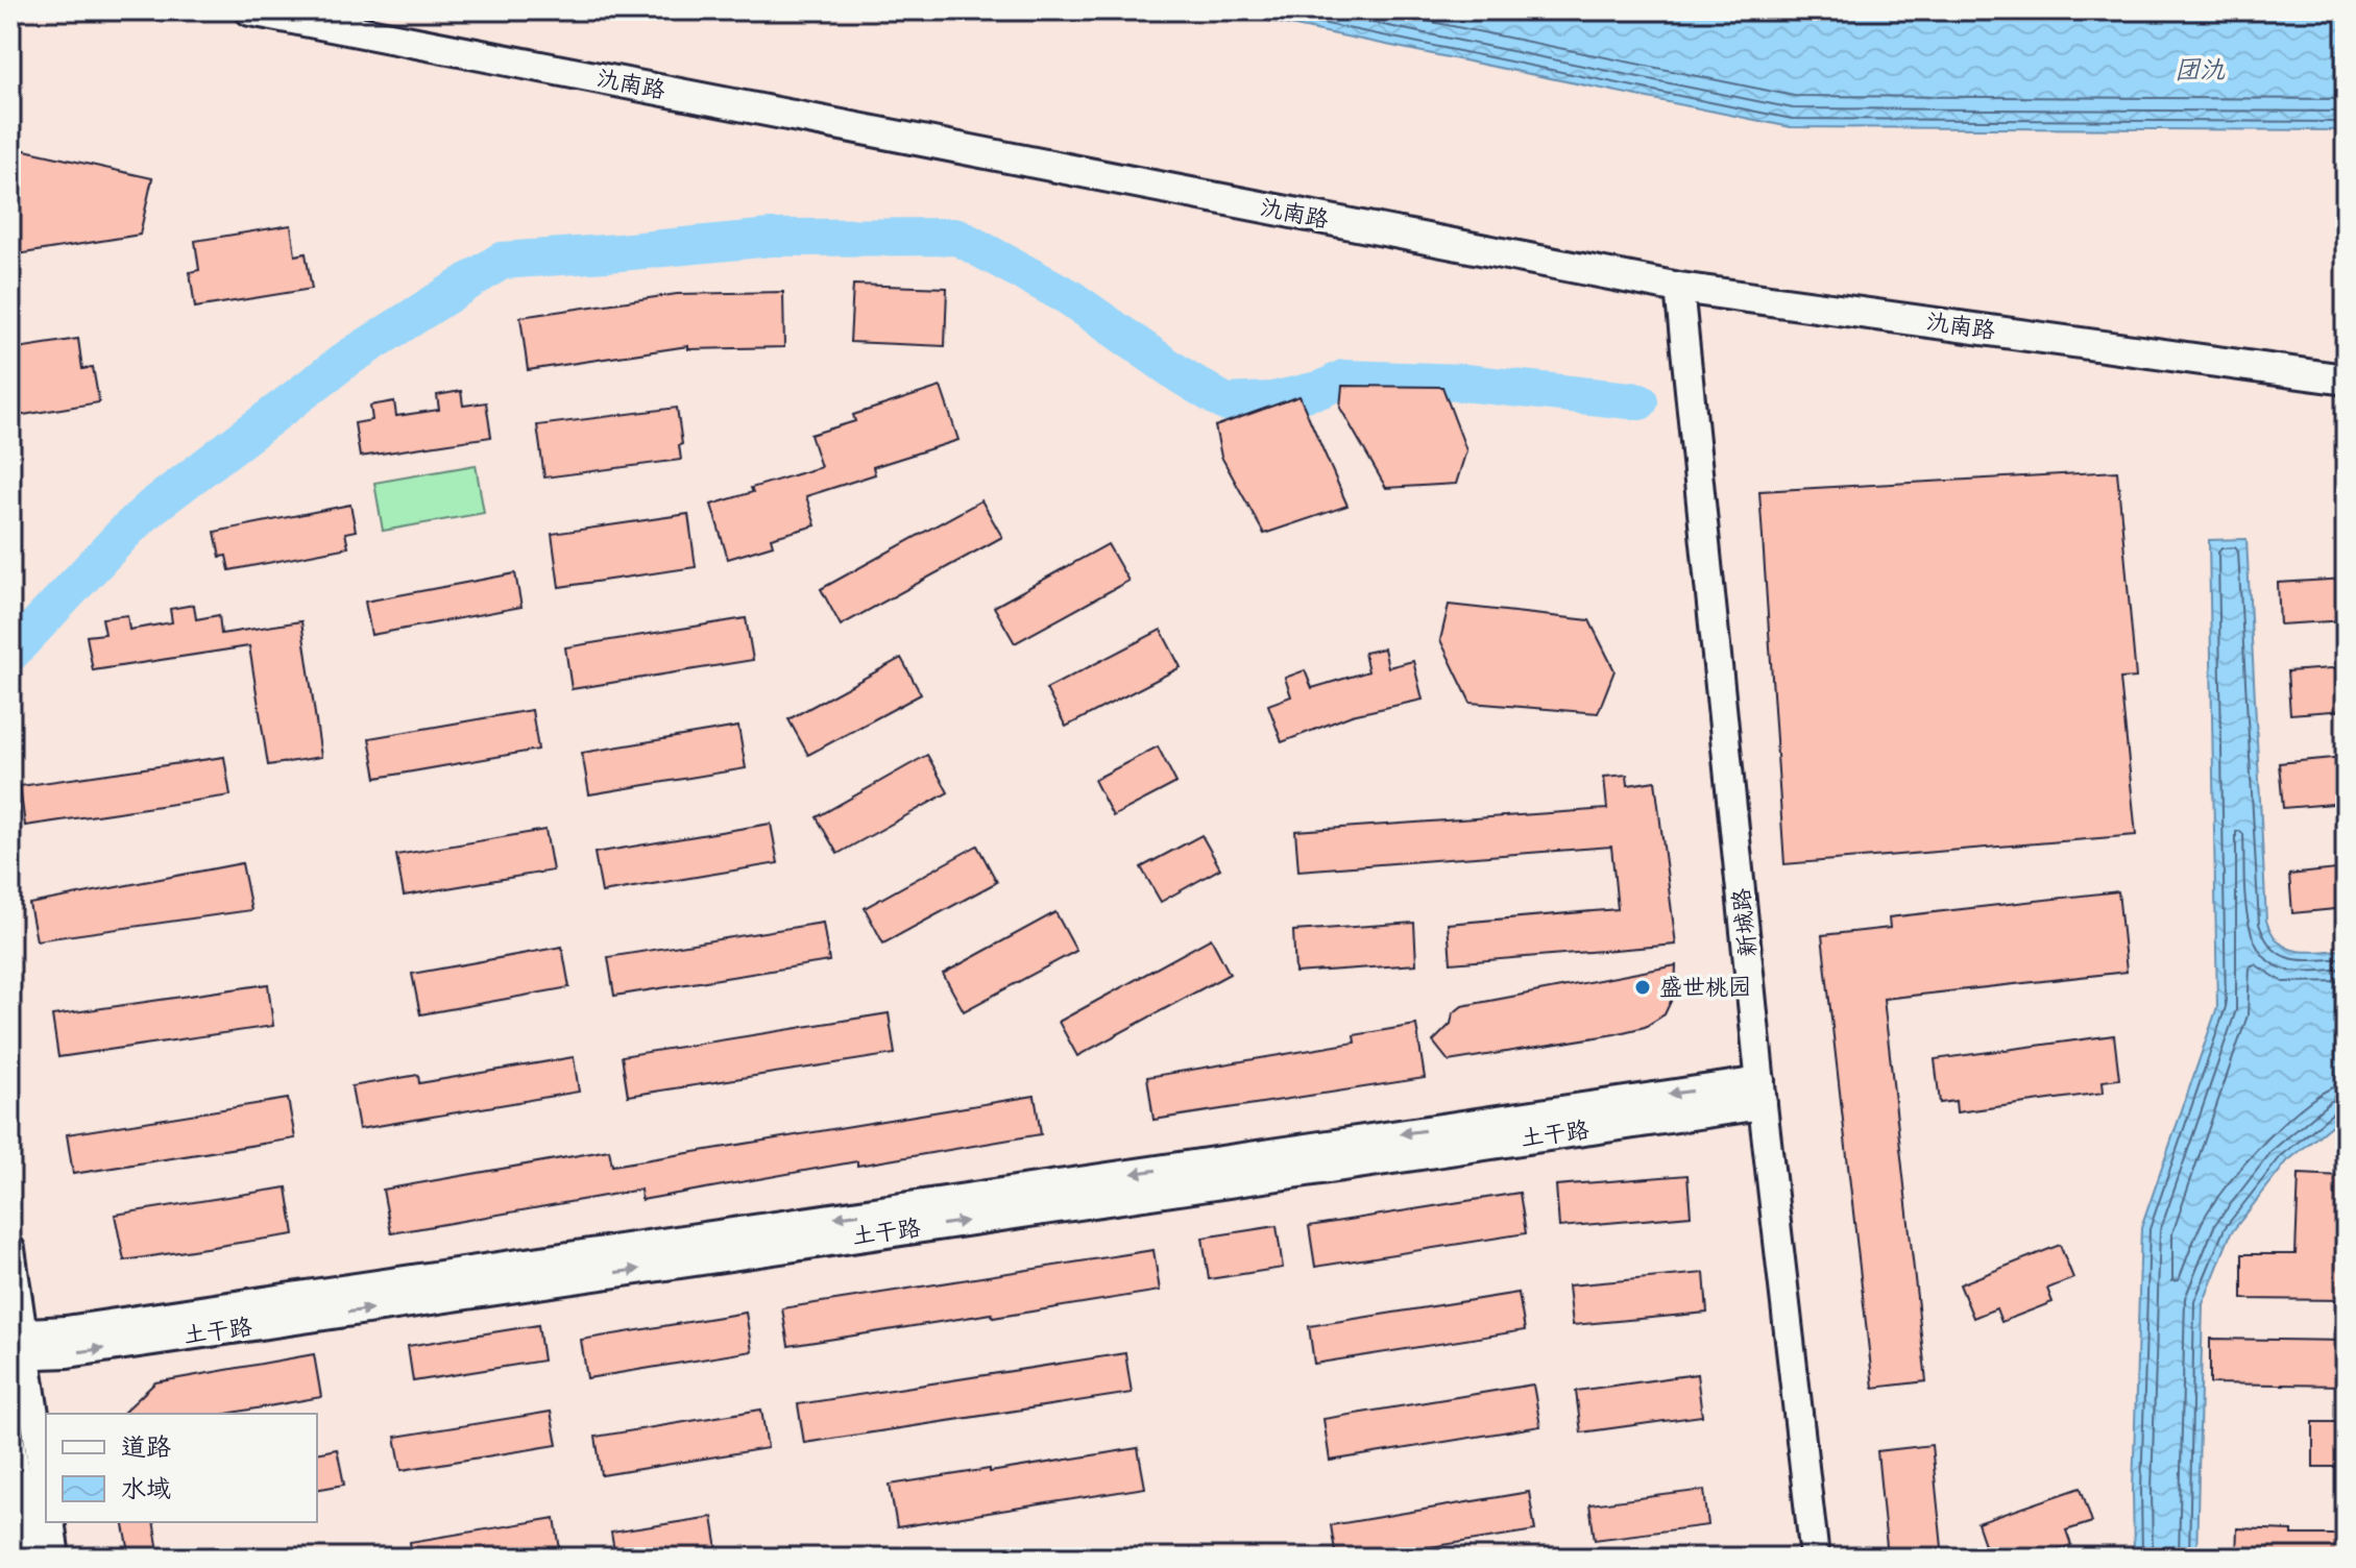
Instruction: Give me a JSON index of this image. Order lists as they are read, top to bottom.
{
  "streets": {
    "main road": ["氿南路"],
    "street": ["新城路", "土干路"]
  },
  "crossings": [
    ["氿南路", "新城路"],
    ["新城路", "土干路"]
  ],
  "water": ["团氿"],
  "places": ["盛世桃园"],
  "legend": ["道路", "水域"]
}
